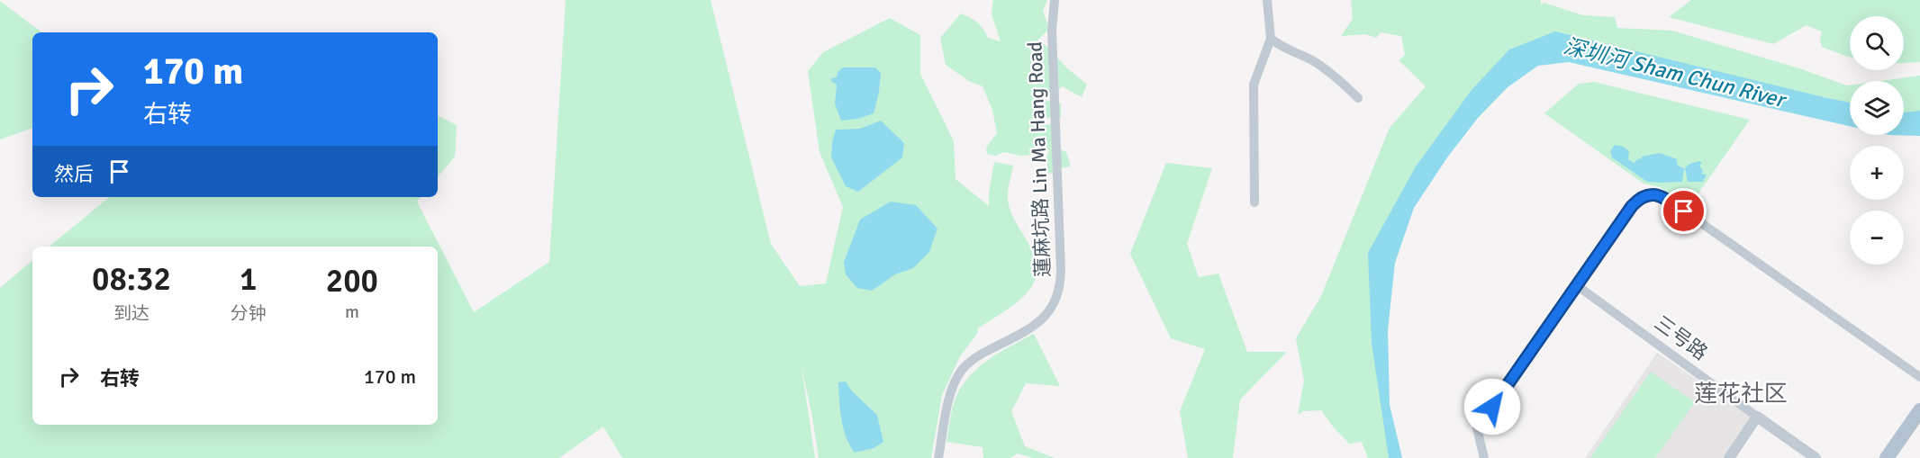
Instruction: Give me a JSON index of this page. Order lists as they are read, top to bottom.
{
  "streets": {
    "street": ["蓮麻坑路 Lin Ma Hang Road", "三号路"]
  },
  "districts": ["莲花社区"],
  "water": ["深圳河 Sham Chun River"],
  "page": {
    "map_buttons": ["+", "−"],
    "turn": ["170 m", "右转"],
    "then": "然后",
    "eta": [
      "08:32",
      "到达",
      "1",
      "分钟",
      "200",
      "m"
    ],
    "list": [
      {
        "name": "右转",
        "value": "170 m"
      }
    ]
  }
}
